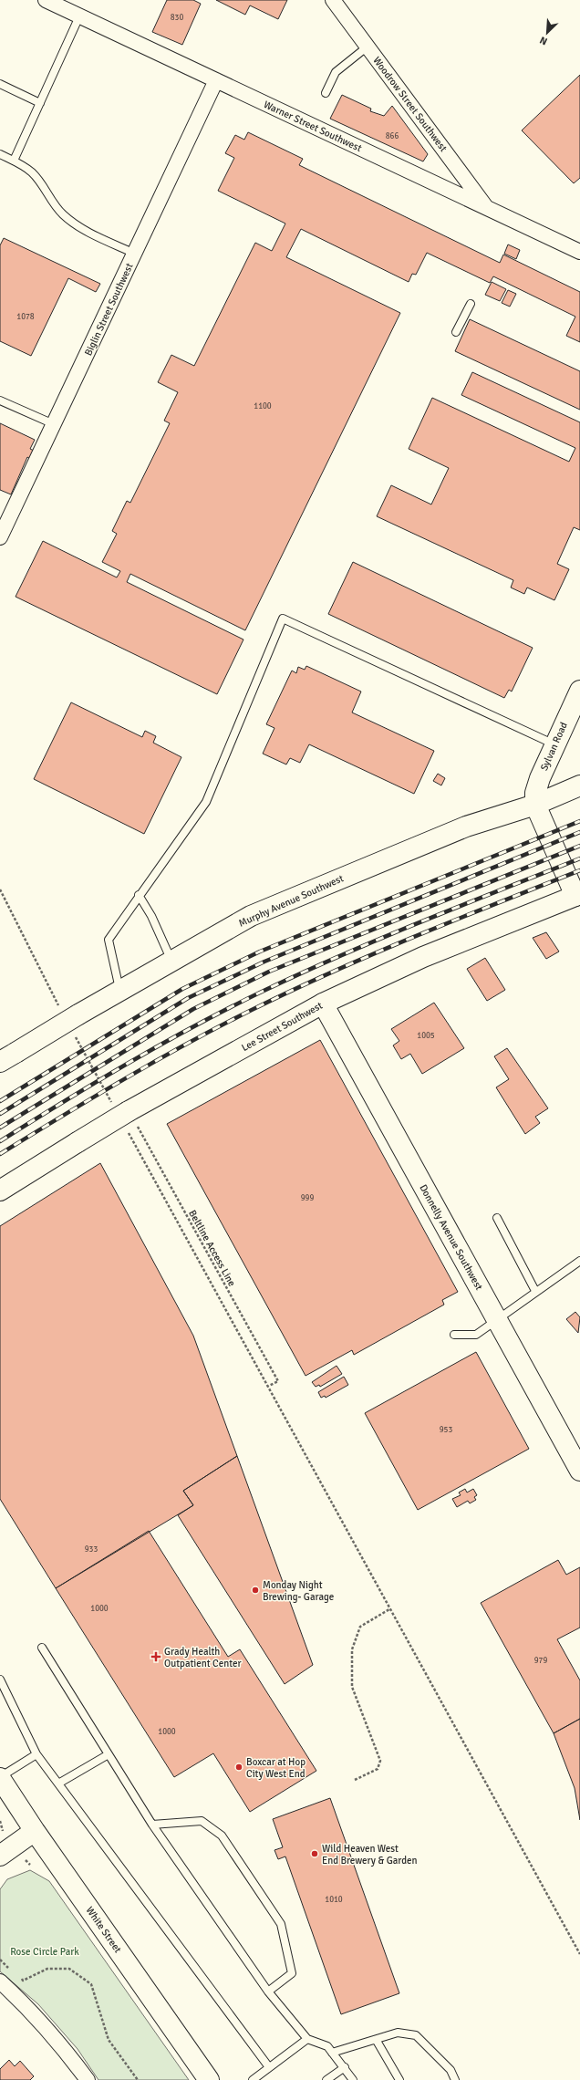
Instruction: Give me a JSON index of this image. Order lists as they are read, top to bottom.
{
  "streets": {
    "street": [
      "Woodrow Street Southwest",
      "Warner Street Southwest",
      "Biglin Street Southwest",
      "Sylvan Road",
      "Murphy Avenue Southwest",
      "Lee Street Southwest",
      "Donnelly Avenue Southwest",
      "White Street"
    ],
    "path": ["Beltline Access Line"]
  },
  "crossings": [
    ["Woodrow Street Southwest", "Warner Street Southwest"],
    ["Warner Street Southwest", "Biglin Street Southwest"],
    ["Sylvan Road", "Murphy Avenue Southwest"],
    ["Lee Street Southwest", "Donnelly Avenue Southwest"],
    ["Lee Street Southwest", "Beltline Access Line"]
  ],
  "parks": ["Rose Circle Park"],
  "places": {
    "other": ["Monday Night Brewing- Garage", "Boxcar at Hop City West End", "Wild Heaven West End Brewery & Garden"],
    "health": ["Grady Health Outpatient Center"]
  },
  "house_numbers": [
    "830",
    "866",
    "1078",
    "1100",
    "1005",
    "999",
    "953",
    "933",
    "1000",
    "979",
    "1000",
    "1010"
  ],
  "north": "bottom left"
}
